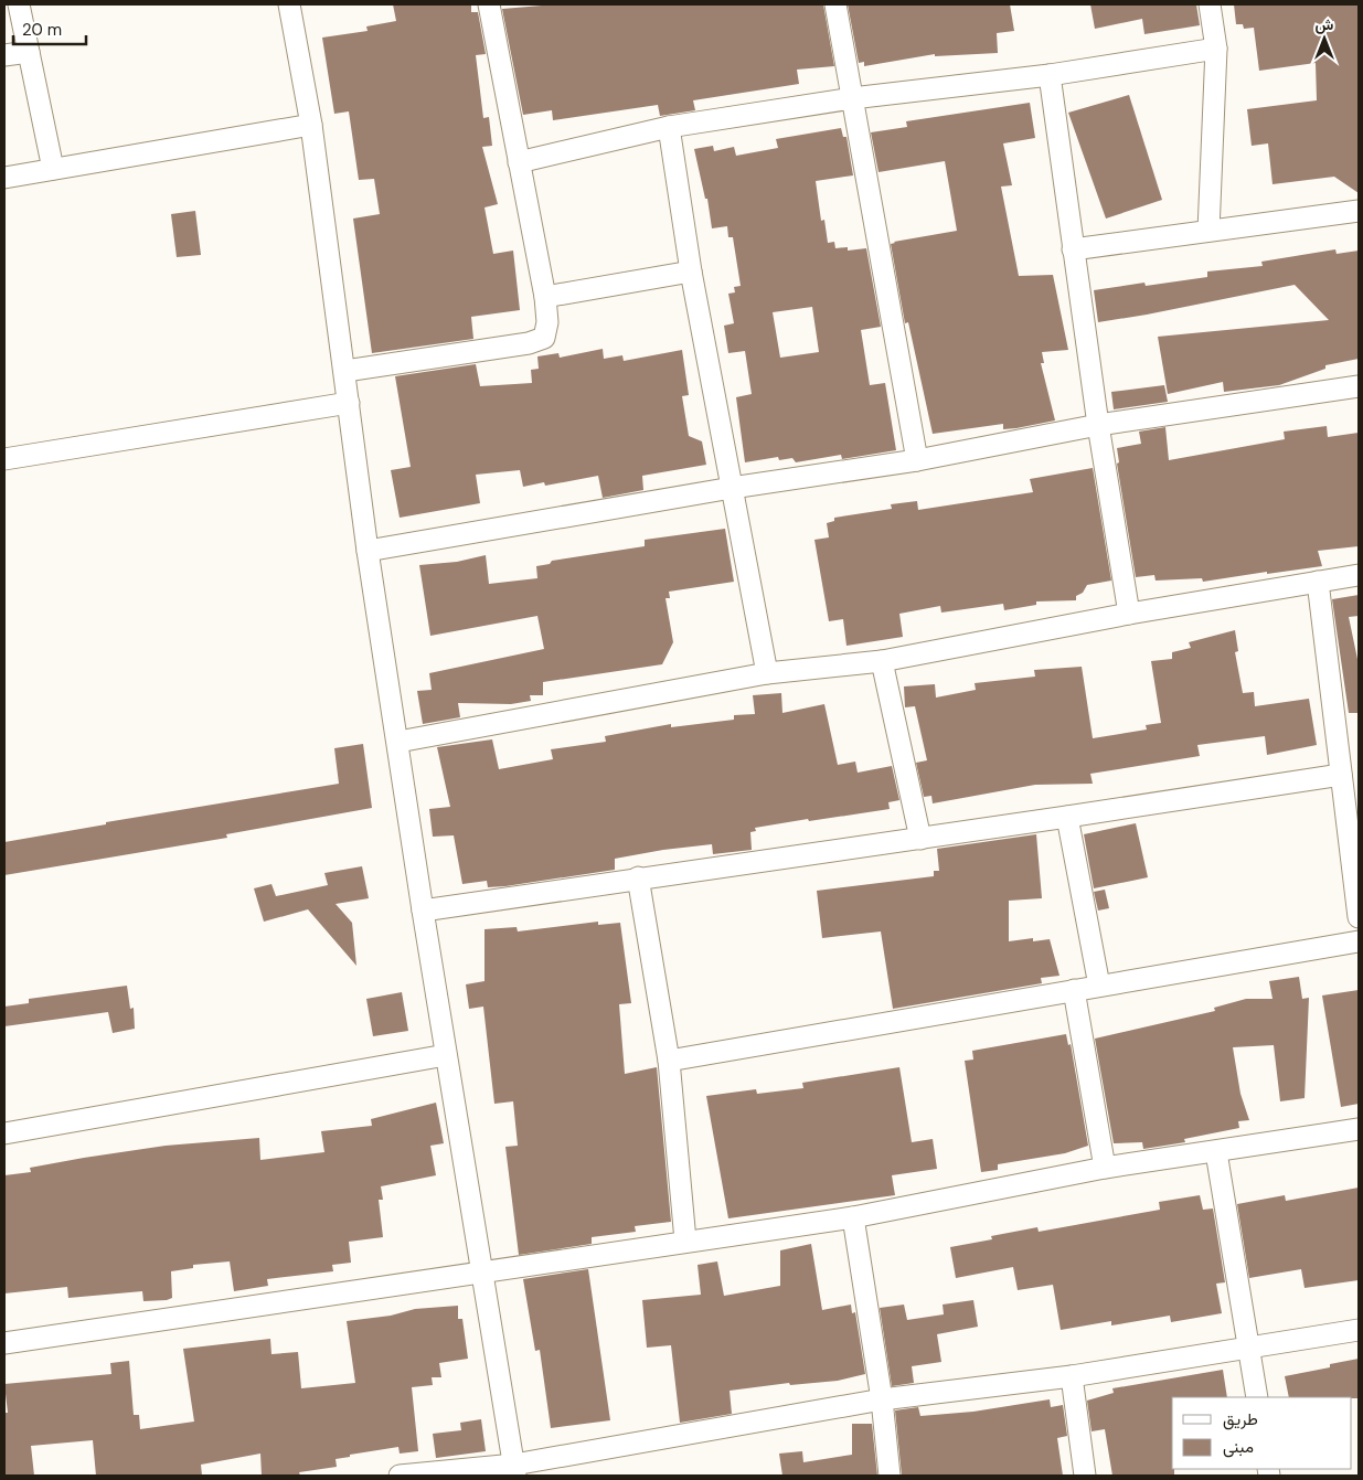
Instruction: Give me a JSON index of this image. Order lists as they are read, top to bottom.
{
  "legend": ["طريق", "مبنى"],
  "scale_bar": "20 m",
  "north": "top"
}
